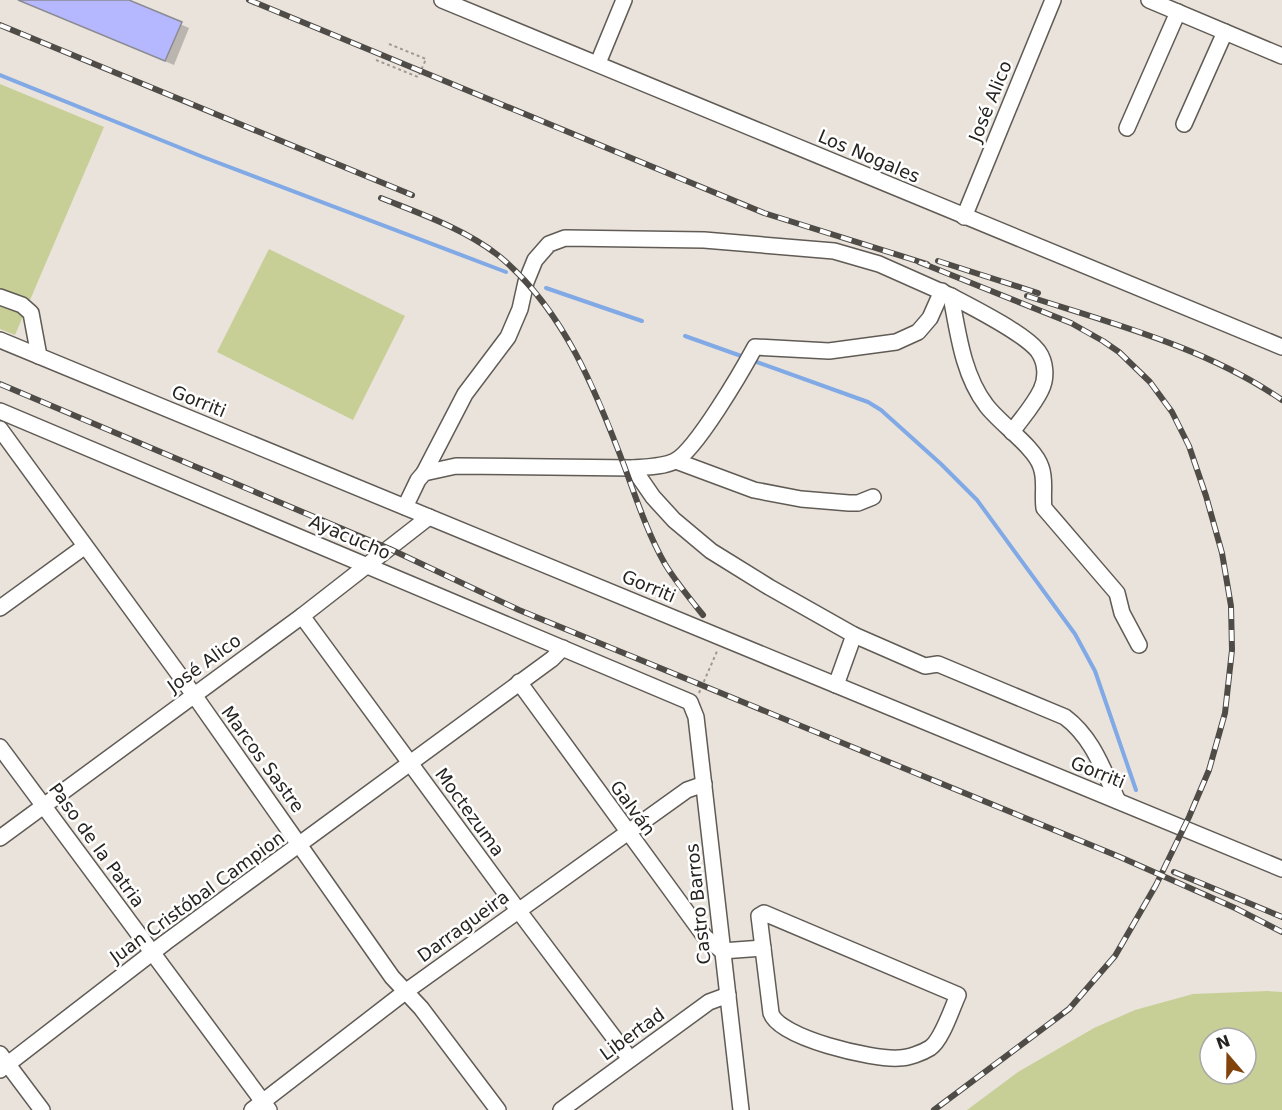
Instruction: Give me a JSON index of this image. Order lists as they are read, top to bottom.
{
  "streets": {
    "street": [
      "José Alico",
      "Los Nogales",
      "Gorriti",
      "Ayacucho",
      "Marcos Sastre",
      "Galván",
      "Moctezuma",
      "Paso de la Patria",
      "Juan Cristóbal Campion",
      "Castro Barros",
      "Darragueira",
      "Libertad"
    ]
  },
  "crossings": [
    ["José Alico", "Los Nogales"],
    ["José Alico", "Gorriti"],
    ["José Alico", "Ayacucho"],
    ["José Alico", "Marcos Sastre"],
    ["José Alico", "Moctezuma"],
    ["José Alico", "Paso de la Patria"],
    ["Ayacucho", "Juan Cristóbal Campion"],
    ["Ayacucho", "Castro Barros"],
    ["Marcos Sastre", "Juan Cristóbal Campion"],
    ["Marcos Sastre", "Darragueira"],
    ["Galván", "Juan Cristóbal Campion"],
    ["Galván", "Castro Barros"],
    ["Galván", "Darragueira"],
    ["Moctezuma", "Juan Cristóbal Campion"],
    ["Moctezuma", "Darragueira"],
    ["Moctezuma", "Libertad"],
    ["Paso de la Patria", "Juan Cristóbal Campion"],
    ["Paso de la Patria", "Darragueira"],
    ["Castro Barros", "Darragueira"],
    ["Castro Barros", "Libertad"]
  ],
  "north": "top"
}
